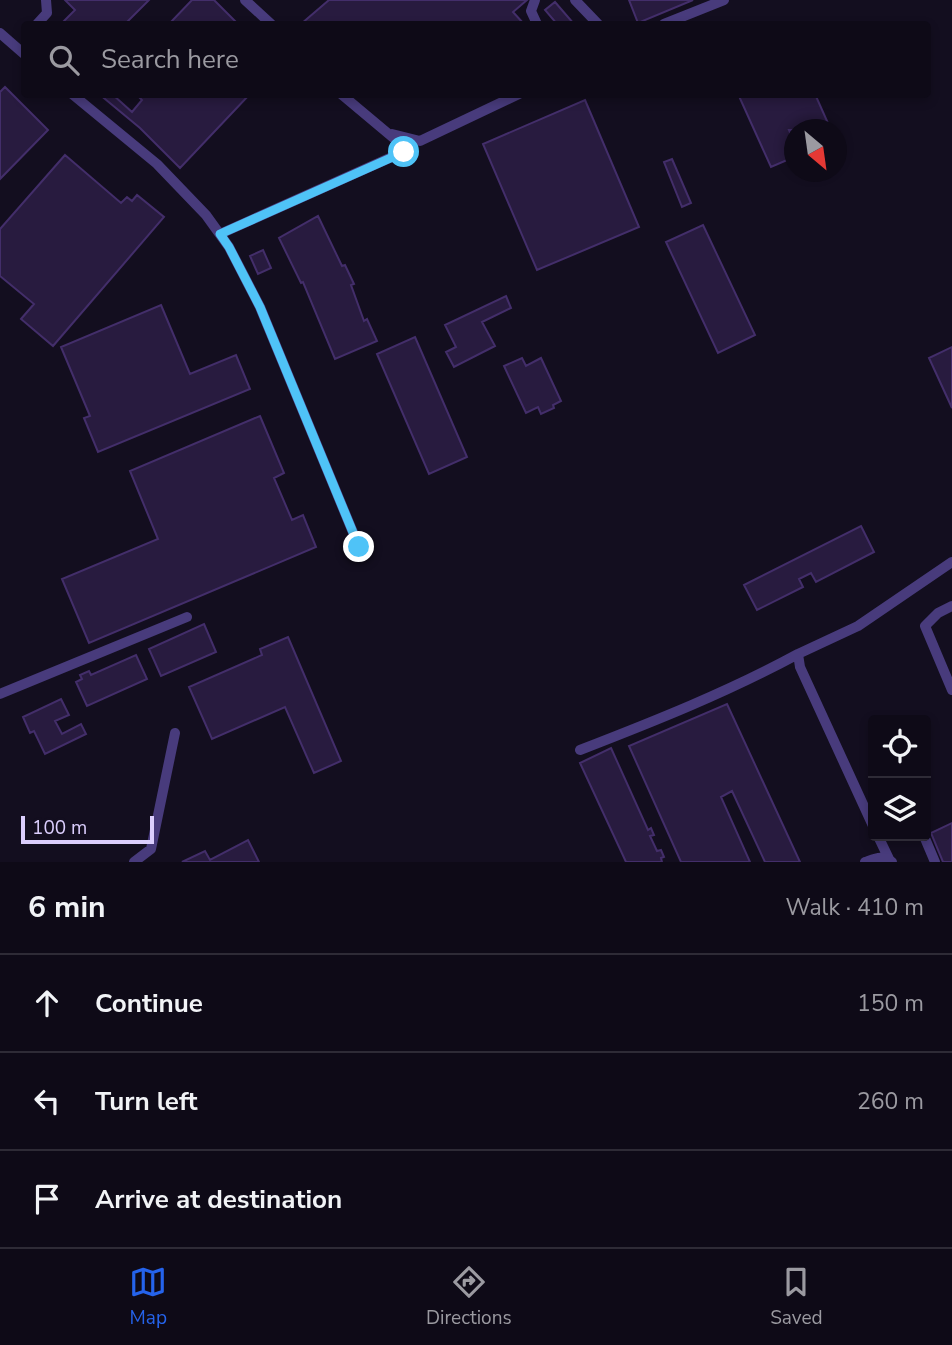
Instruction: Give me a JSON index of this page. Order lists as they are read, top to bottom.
{
  "scale_bar": "100 m",
  "north": "bottom right",
  "page": {
    "search": "Search here",
    "scale": "100 m",
    "heading": ["6 min", "Walk · 410 m"],
    "list": [
      ["Continue", "150 m"],
      ["Turn left", "260 m"],
      "Arrive at destination"
    ],
    "nav": ["Map", "Directions", "Saved"]
  }
}
